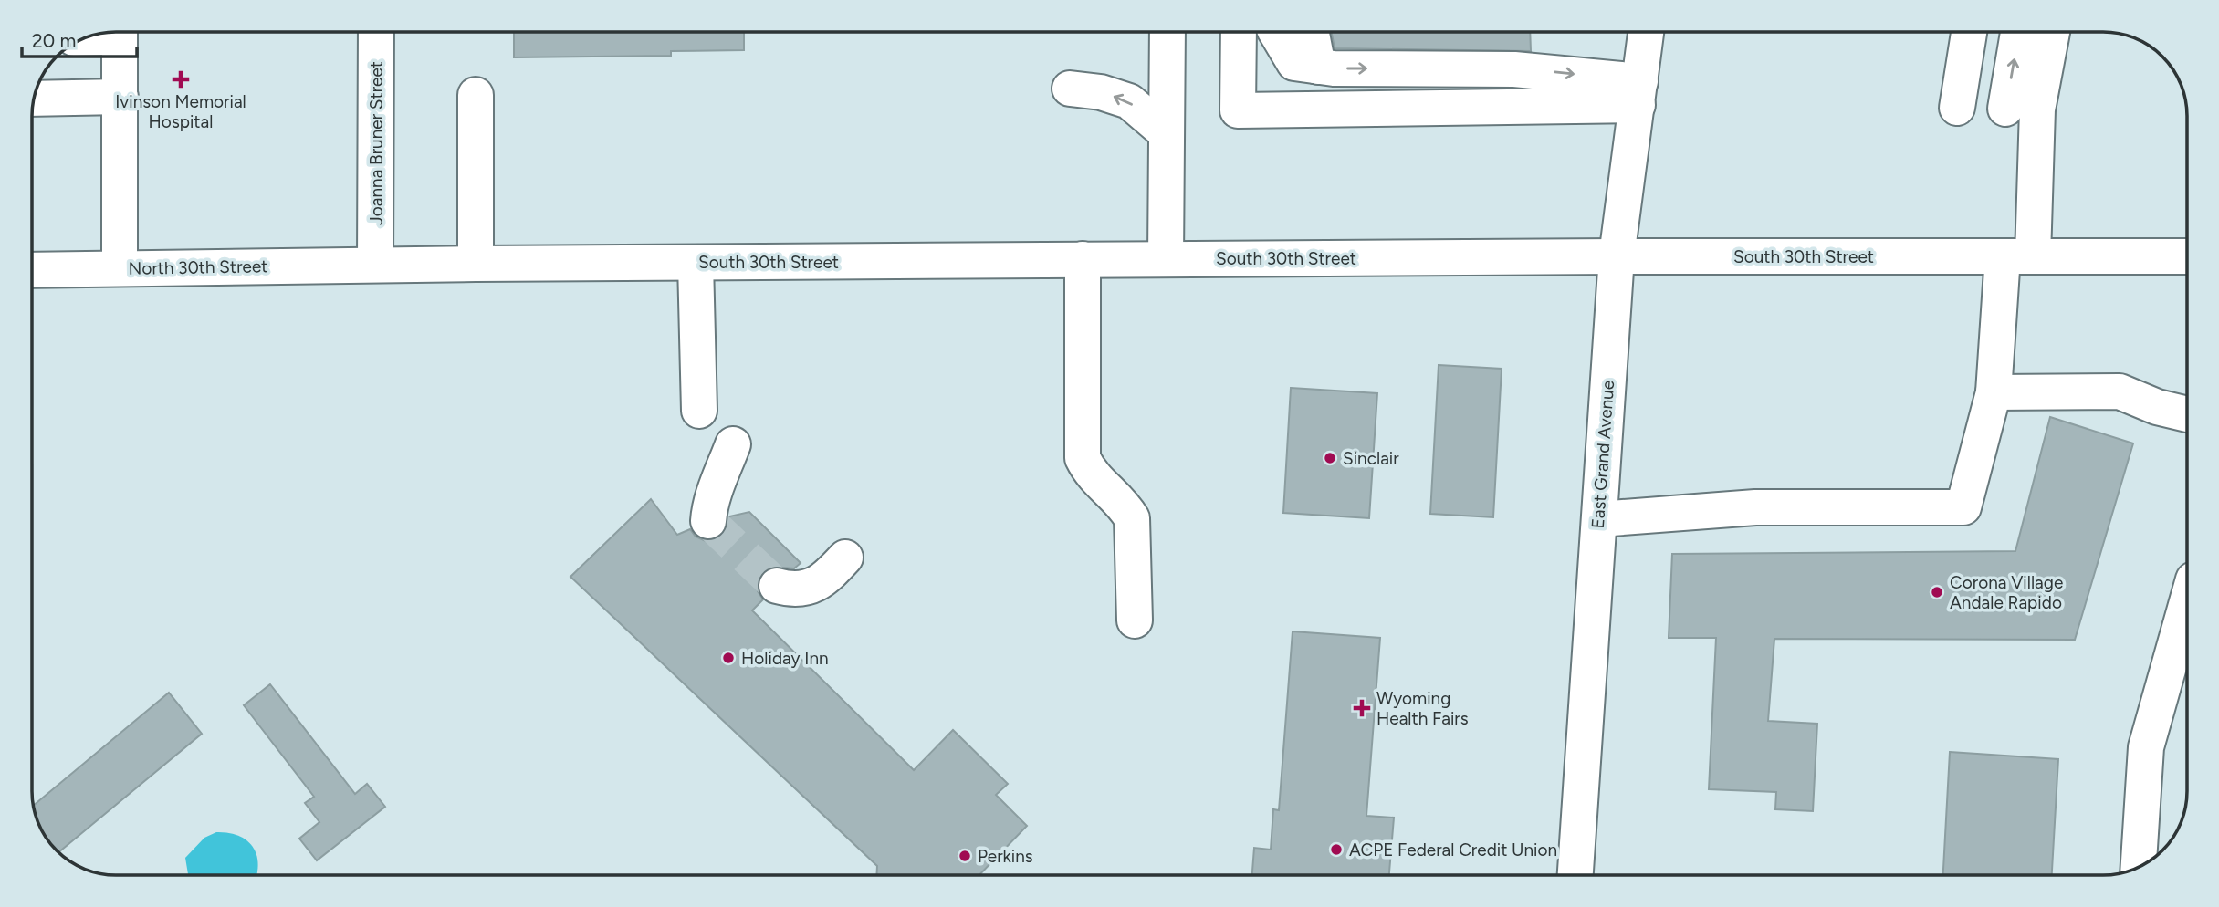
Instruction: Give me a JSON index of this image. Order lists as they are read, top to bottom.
{
  "streets": {
    "main road": [
      "Joanna Bruner Street",
      "South 30th Street",
      "North 30th Street",
      "East Grand Avenue"
    ]
  },
  "crossings": [
    ["Joanna Bruner Street", "South 30th Street"],
    ["Joanna Bruner Street", "North 30th Street"],
    ["South 30th Street", "North 30th Street"],
    ["South 30th Street", "East Grand Avenue"]
  ],
  "places": {
    "health": ["Ivinson Memorial Hospital", "Wyoming Health Fairs"],
    "other": [
      "Sinclair",
      "Corona Village Andale Rapido",
      "Holiday Inn",
      "ACPE Federal Credit Union",
      "Perkins"
    ]
  },
  "scale_bar": "20 m"
}
